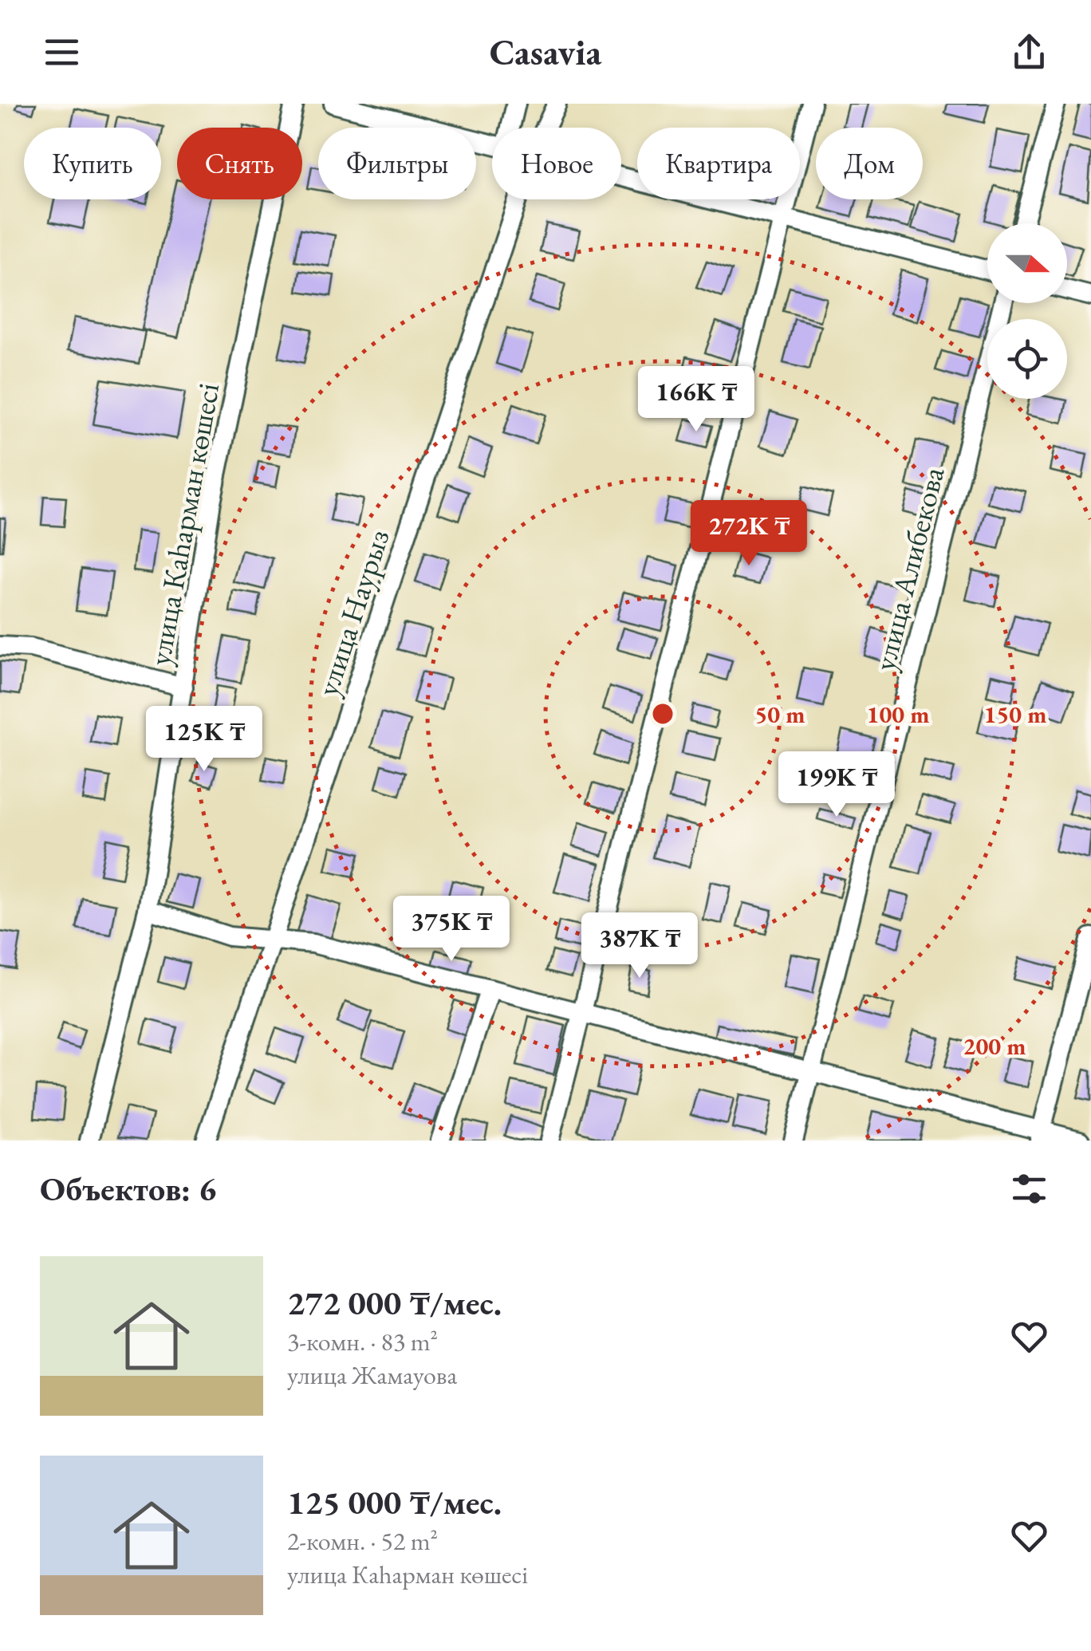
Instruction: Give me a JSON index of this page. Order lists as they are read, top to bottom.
{
  "streets": {
    "street": ["улица Каһарман көшесі", "улица Алибекова", "улица Наурыз"]
  },
  "north": "right",
  "page": {
    "header": "Casavia",
    "chip": [
      "Купить",
      "Снять",
      "Фильтры",
      "Новое",
      "Квартира",
      "Дом"
    ],
    "price": [
      "166K ₸",
      "272K ₸",
      "125K ₸",
      "199K ₸",
      "375K ₸",
      "387K ₸"
    ],
    "heading": "Объектов: 6",
    "list": [
      {
        "name": "272 000 ₸/мес.",
        "note": "3-комн. · 83 m² · улица Жамауова"
      },
      {
        "name": "125 000 ₸/мес.",
        "note": "2-комн. · 52 m² · улица Каһарман көшесі"
      }
    ]
  },
  "rings": [
    "50 m",
    "100 m",
    "150 m",
    "200 m"
  ]
}
